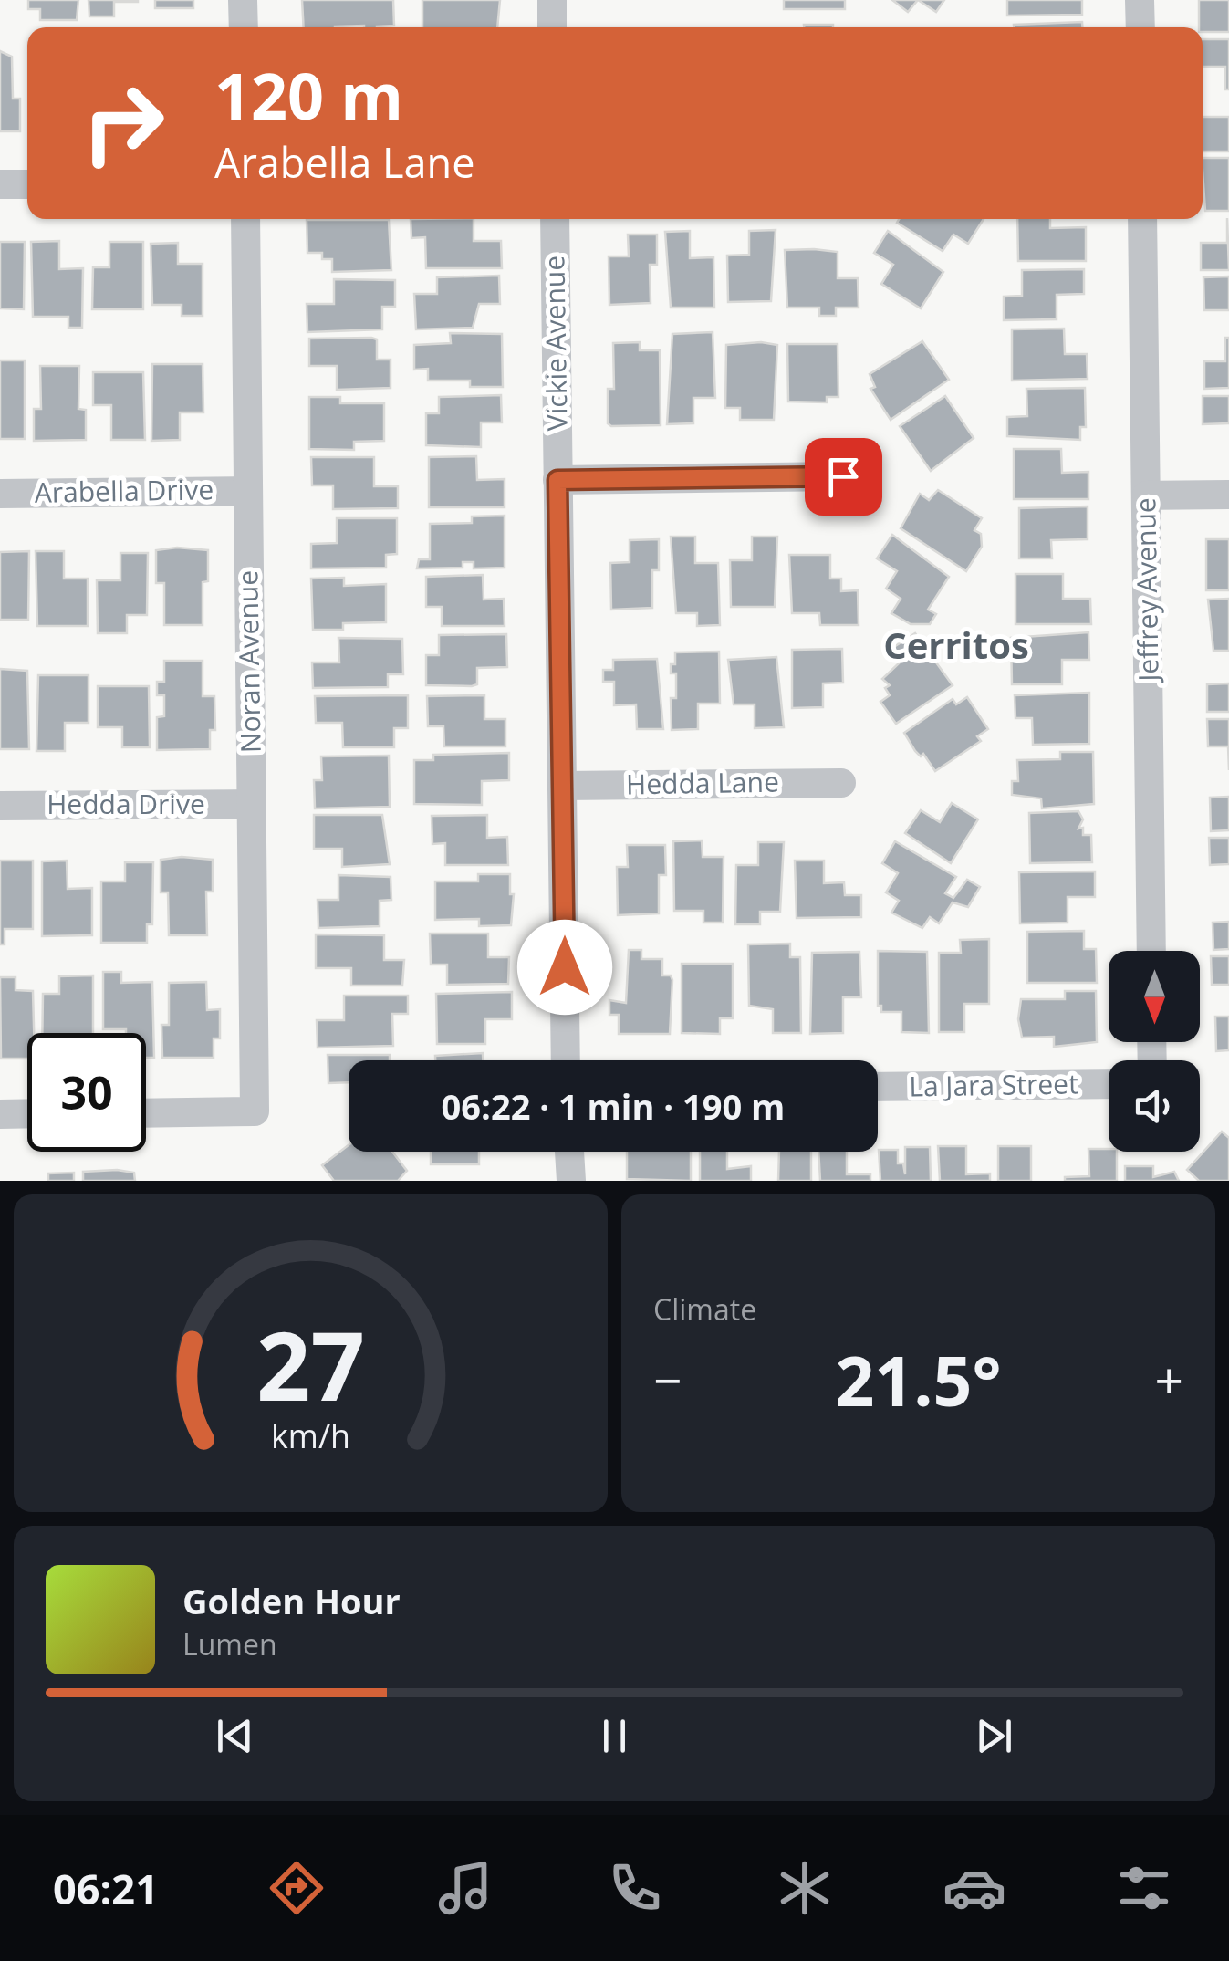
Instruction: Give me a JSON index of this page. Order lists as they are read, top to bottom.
{
  "streets": {
    "street": [
      "Vickie Avenue",
      "Arabella Drive",
      "Jeffrey Avenue",
      "Noran Avenue",
      "Hedda Lane",
      "Hedda Drive",
      "La Jara Street"
    ]
  },
  "crossings": [
    ["Vickie Avenue", "Hedda Lane"],
    ["Arabella Drive", "Noran Avenue"],
    ["Noran Avenue", "Hedda Drive"]
  ],
  "districts": ["Cerritos"],
  "north": "bottom",
  "page": {
    "turn": ["120 m", "Arabella Lane"],
    "limit": "30",
    "trip": "06:22 · 1 min · 190 m",
    "tile": "Climate",
    "heat": ["−", "21.5°", "+"],
    "song": ["Golden Hour", "Lumen"],
    "tabs": "06:21",
    "gauge": ["27", "km/h"]
  }
}
